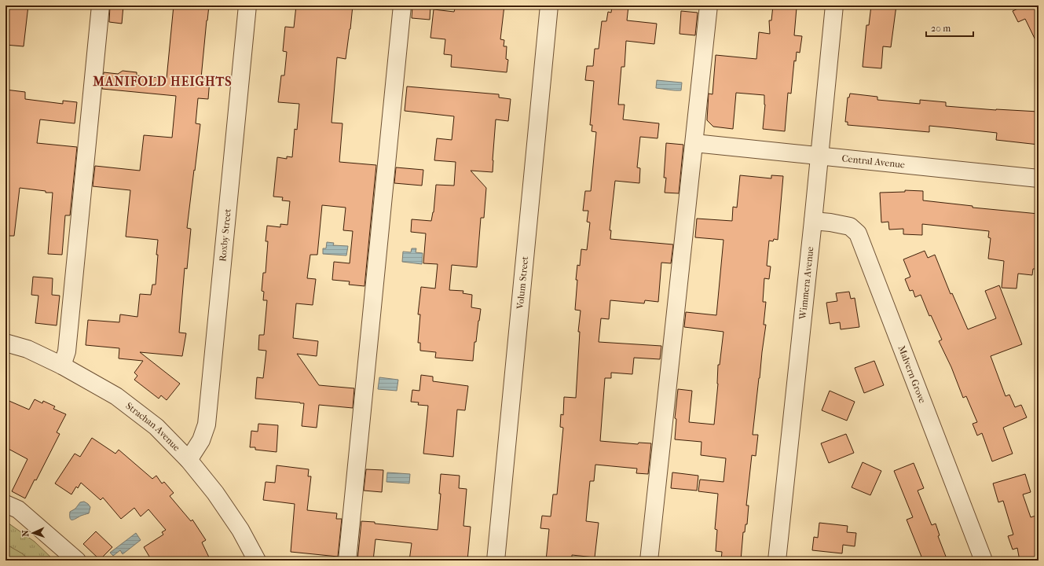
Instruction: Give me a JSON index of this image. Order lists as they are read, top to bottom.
{
  "streets": {
    "street": [
      "Central Avenue",
      "Roxby Street",
      "Volum Street",
      "Wimmera Avenue",
      "Malvern Grove",
      "Strachan Avenue"
    ]
  },
  "crossings": [
    ["Central Avenue", "Wimmera Avenue"],
    ["Roxby Street", "Strachan Avenue"],
    ["Wimmera Avenue", "Malvern Grove"]
  ],
  "districts": ["MANIFOLD HEIGHTS"],
  "scale_bar": "20 m",
  "north": "left"
}
